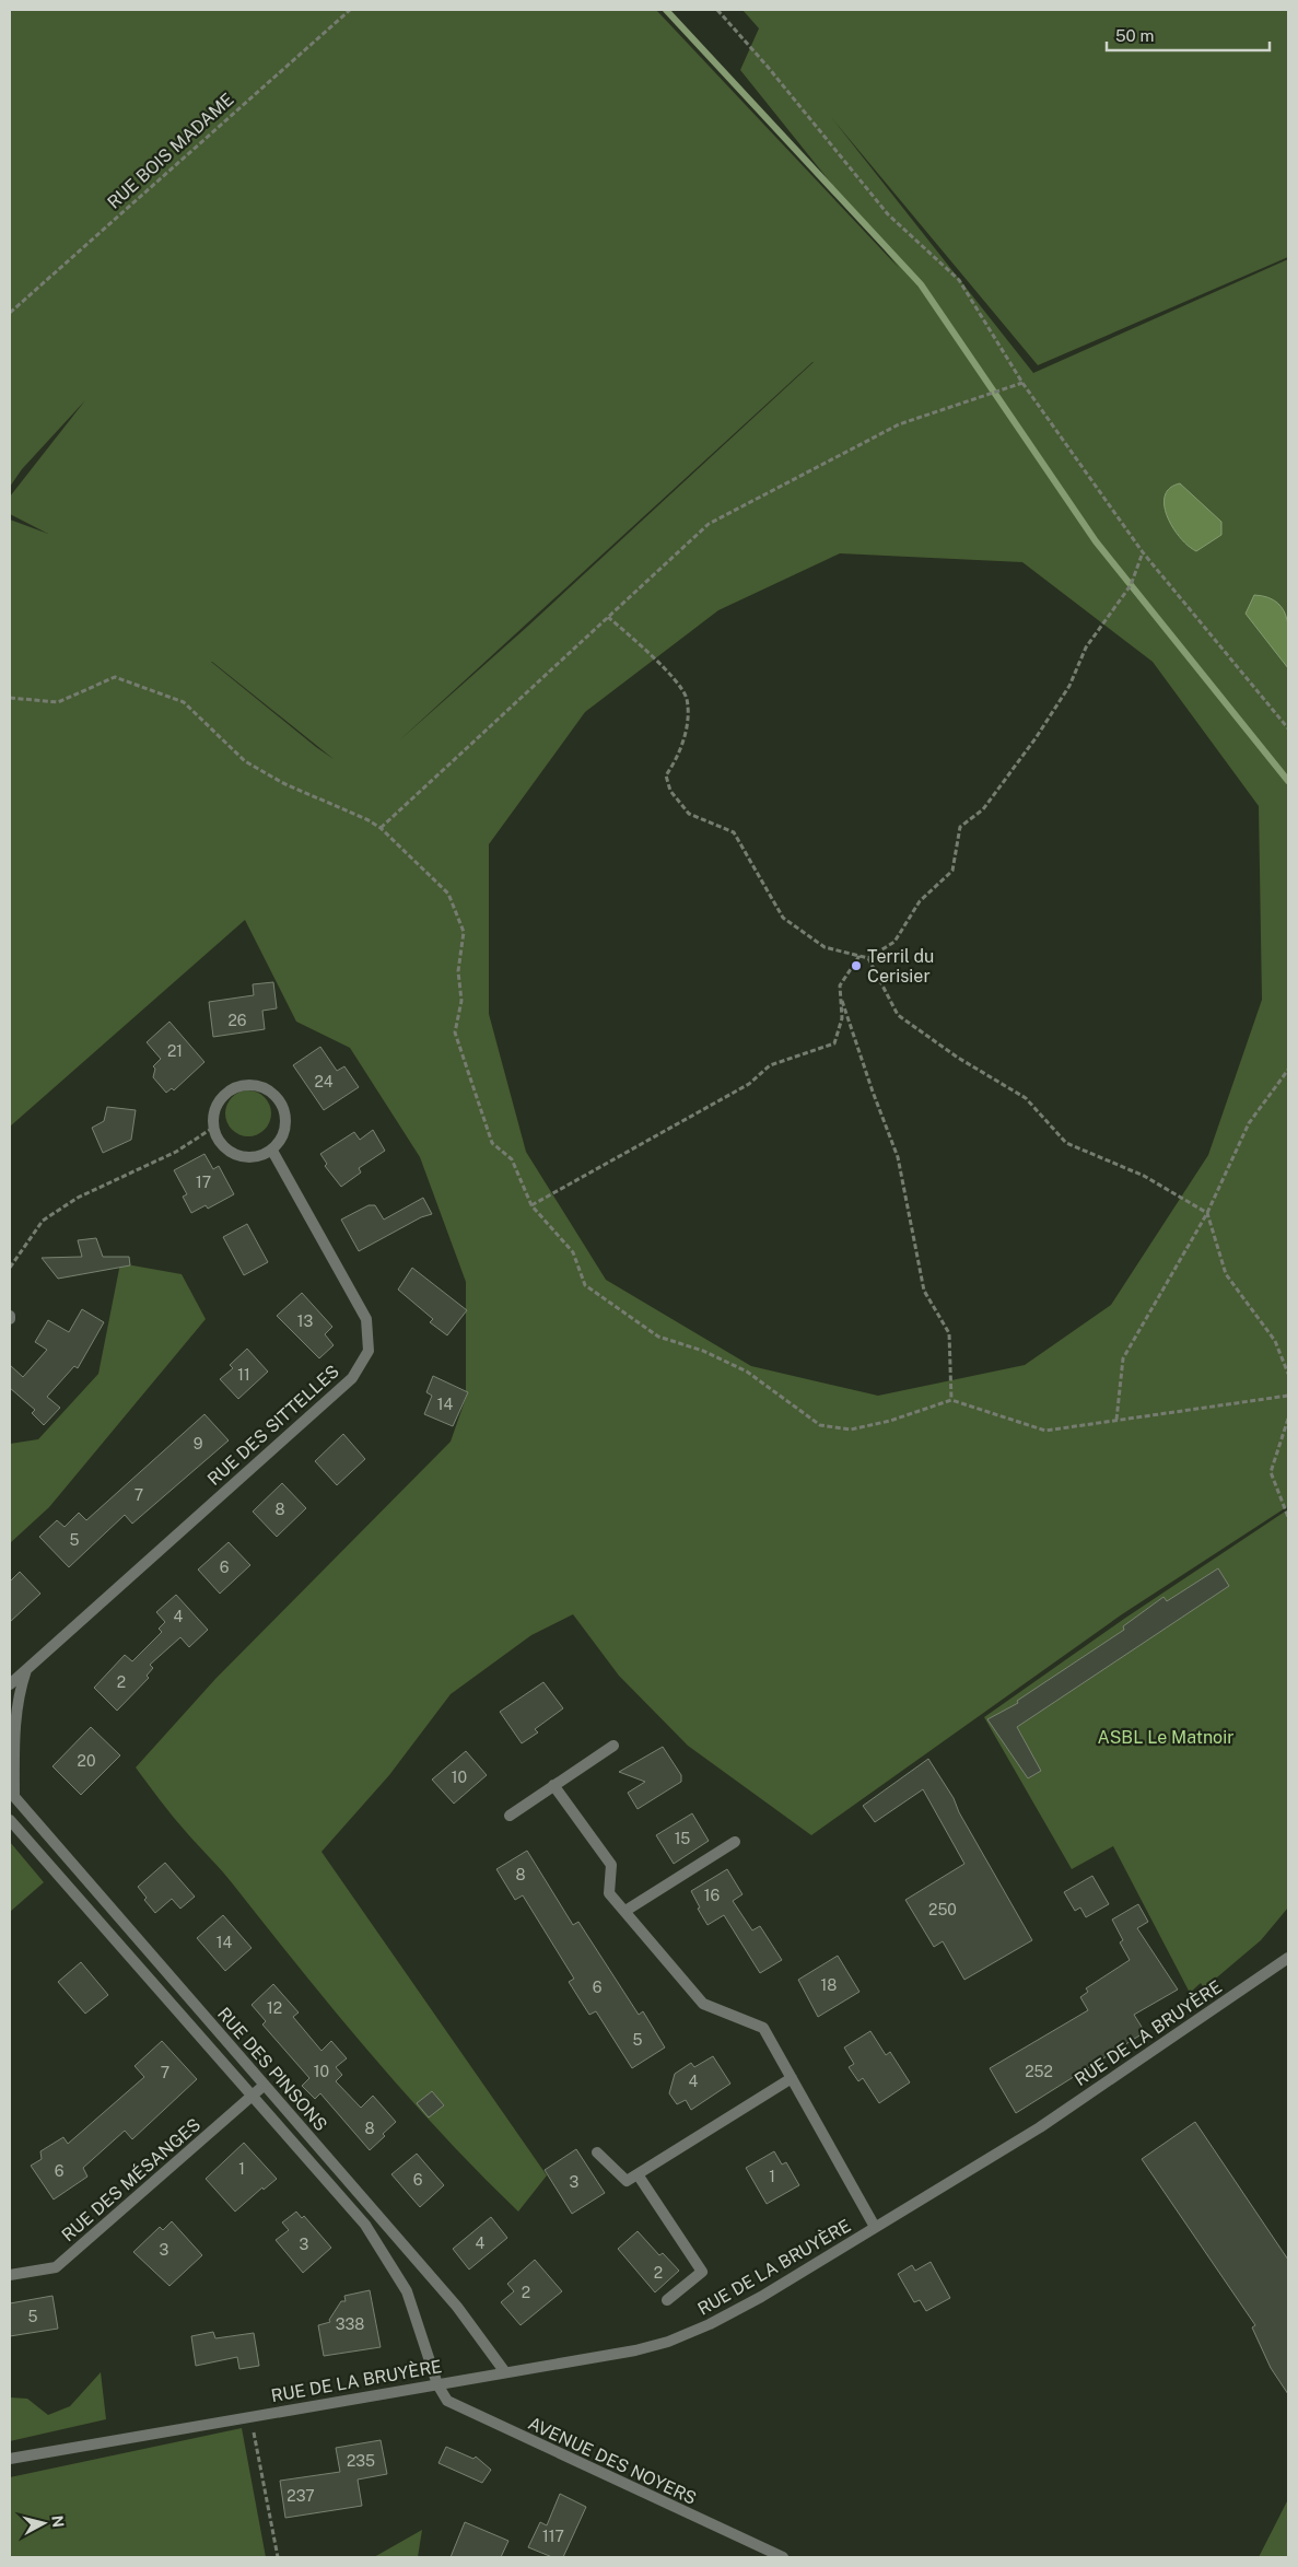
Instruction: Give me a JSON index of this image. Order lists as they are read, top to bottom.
{
  "streets": {
    "street": [
      "RUE DES SITTELLES",
      "RUE DE LA BRUYÈRE",
      "RUE DES PINSONS",
      "RUE DES MÉSANGES",
      "AVENUE DES NOYERS"
    ],
    "path": ["RUE BOIS MADAME"]
  },
  "crossings": [
    ["RUE DE LA BRUYÈRE", "RUE DES PINSONS"],
    ["RUE DE LA BRUYÈRE", "AVENUE DES NOYERS"],
    ["RUE DES PINSONS", "RUE DES MÉSANGES"],
    ["RUE DES PINSONS", "AVENUE DES NOYERS"]
  ],
  "parks": ["ASBL Le Matnoir"],
  "places": ["Terril du Cerisier"],
  "house_numbers": [
    "26",
    "21",
    "24",
    "17",
    "13",
    "11",
    "14",
    "9",
    "7",
    "8",
    "5",
    "6",
    "4",
    "2",
    "20",
    "10",
    "15",
    "8",
    "16",
    "250",
    "14",
    "18",
    "6",
    "12",
    "5",
    "10",
    "252",
    "7",
    "4",
    "8",
    "1",
    "6",
    "1",
    "6",
    "3",
    "4",
    "3",
    "3",
    "2",
    "2",
    "5",
    "338",
    "235",
    "237",
    "117"
  ],
  "scale_bar": "50 m",
  "north": "right"
}
